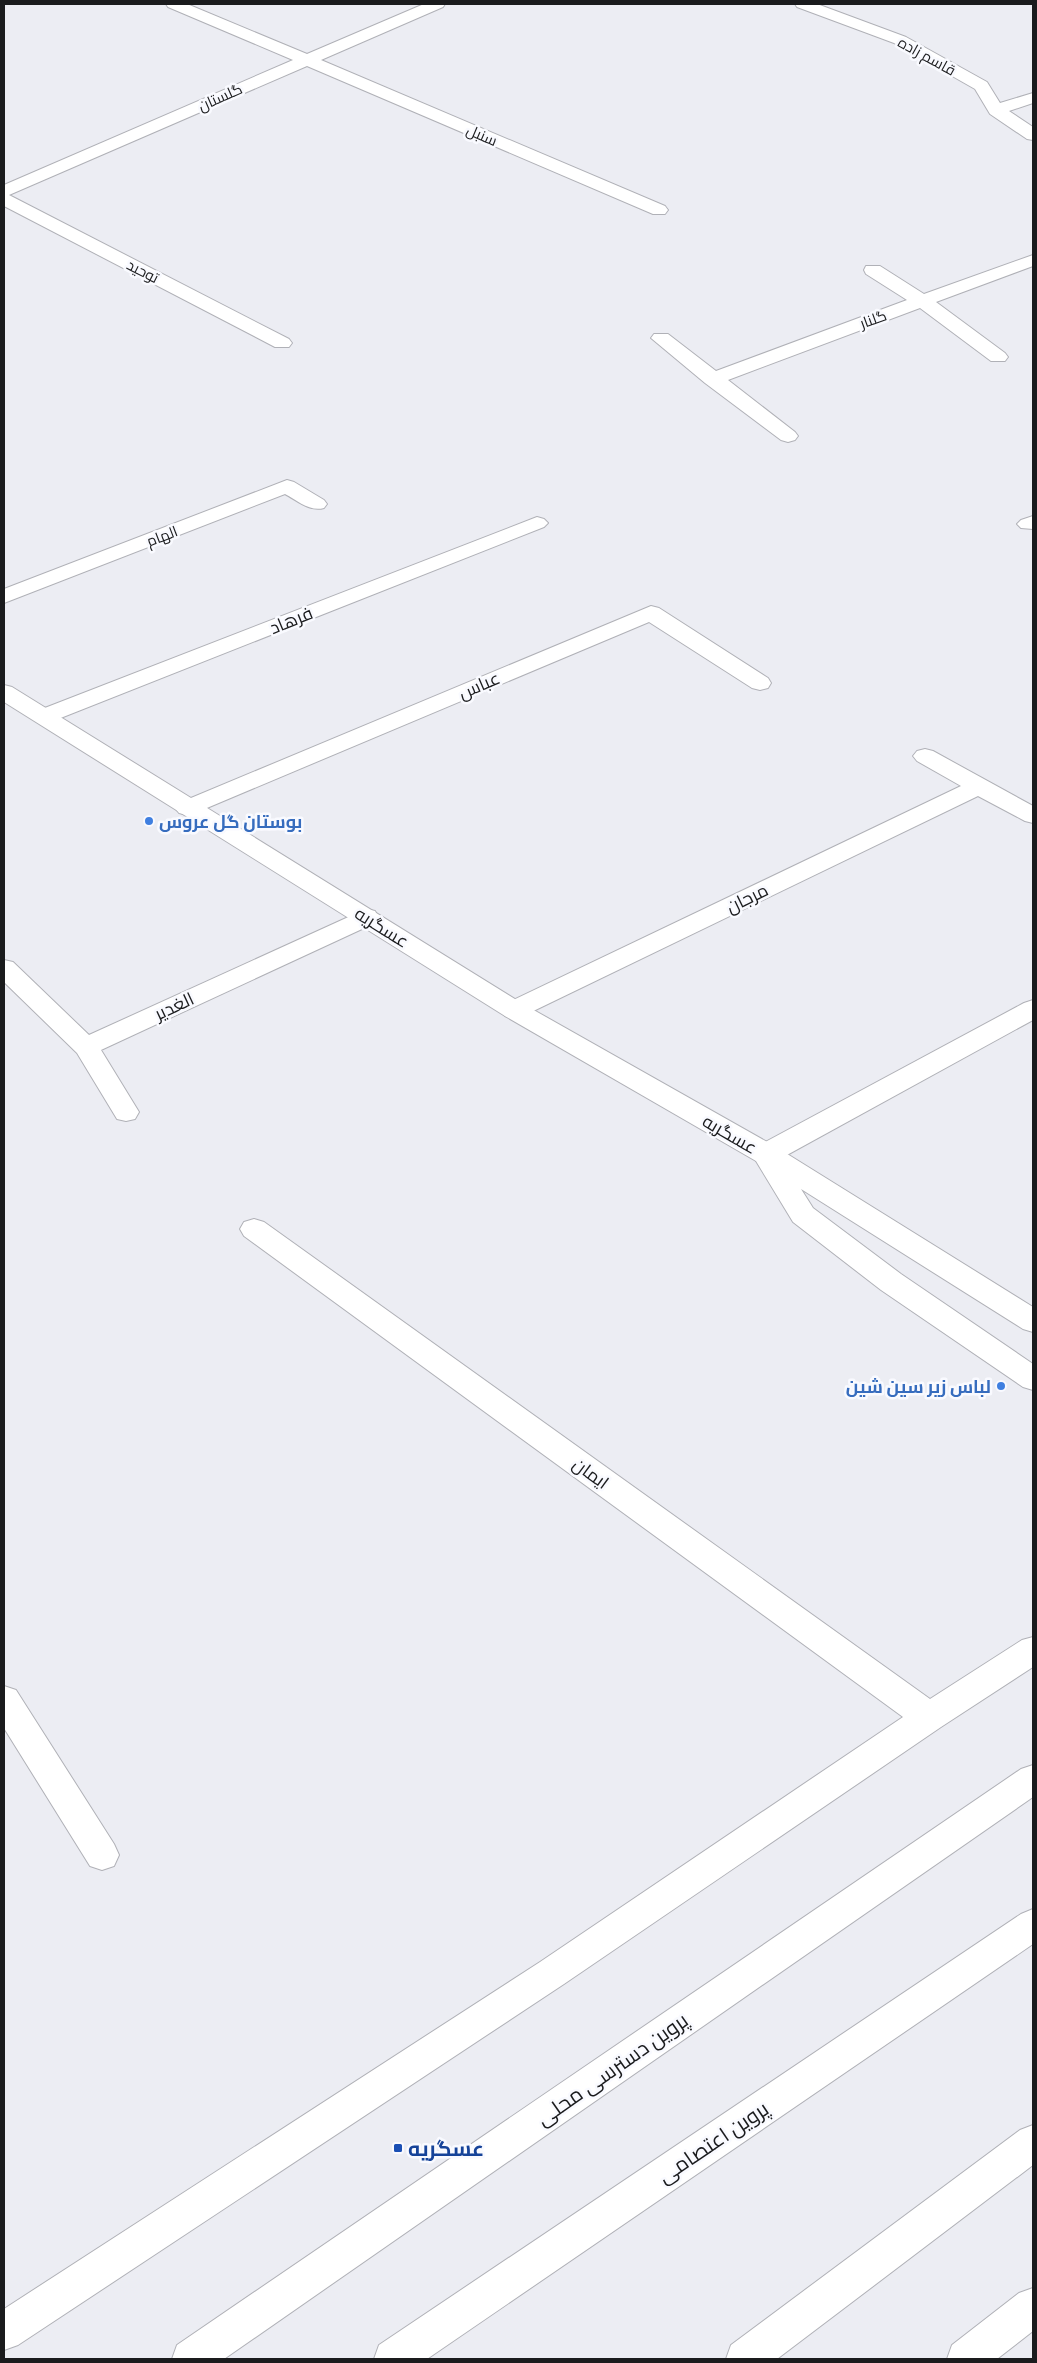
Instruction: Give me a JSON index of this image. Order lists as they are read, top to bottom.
{
  "streets": {
    "street": [
      "قاسم زاده",
      "گلستان",
      "سنبل",
      "توحید",
      "گلنار",
      "الهام",
      "فرهاد",
      "عباس",
      "مرجان",
      "عسگریه",
      "الغدیر",
      "ایمان",
      "پروین دسترسی محلی",
      "پروین اعتصامی"
    ]
  },
  "crossings": [
    ["گلستان", "سنبل"],
    ["فرهاد", "عسگریه"],
    ["عباس", "عسگریه"],
    ["مرجان", "عسگریه"],
    ["عسگریه", "الغدیر"]
  ],
  "places": {
    "other": ["بوستان گل عروس", "لباس زیر سین شین"],
    "transit": ["عسگریه"]
  }
}
